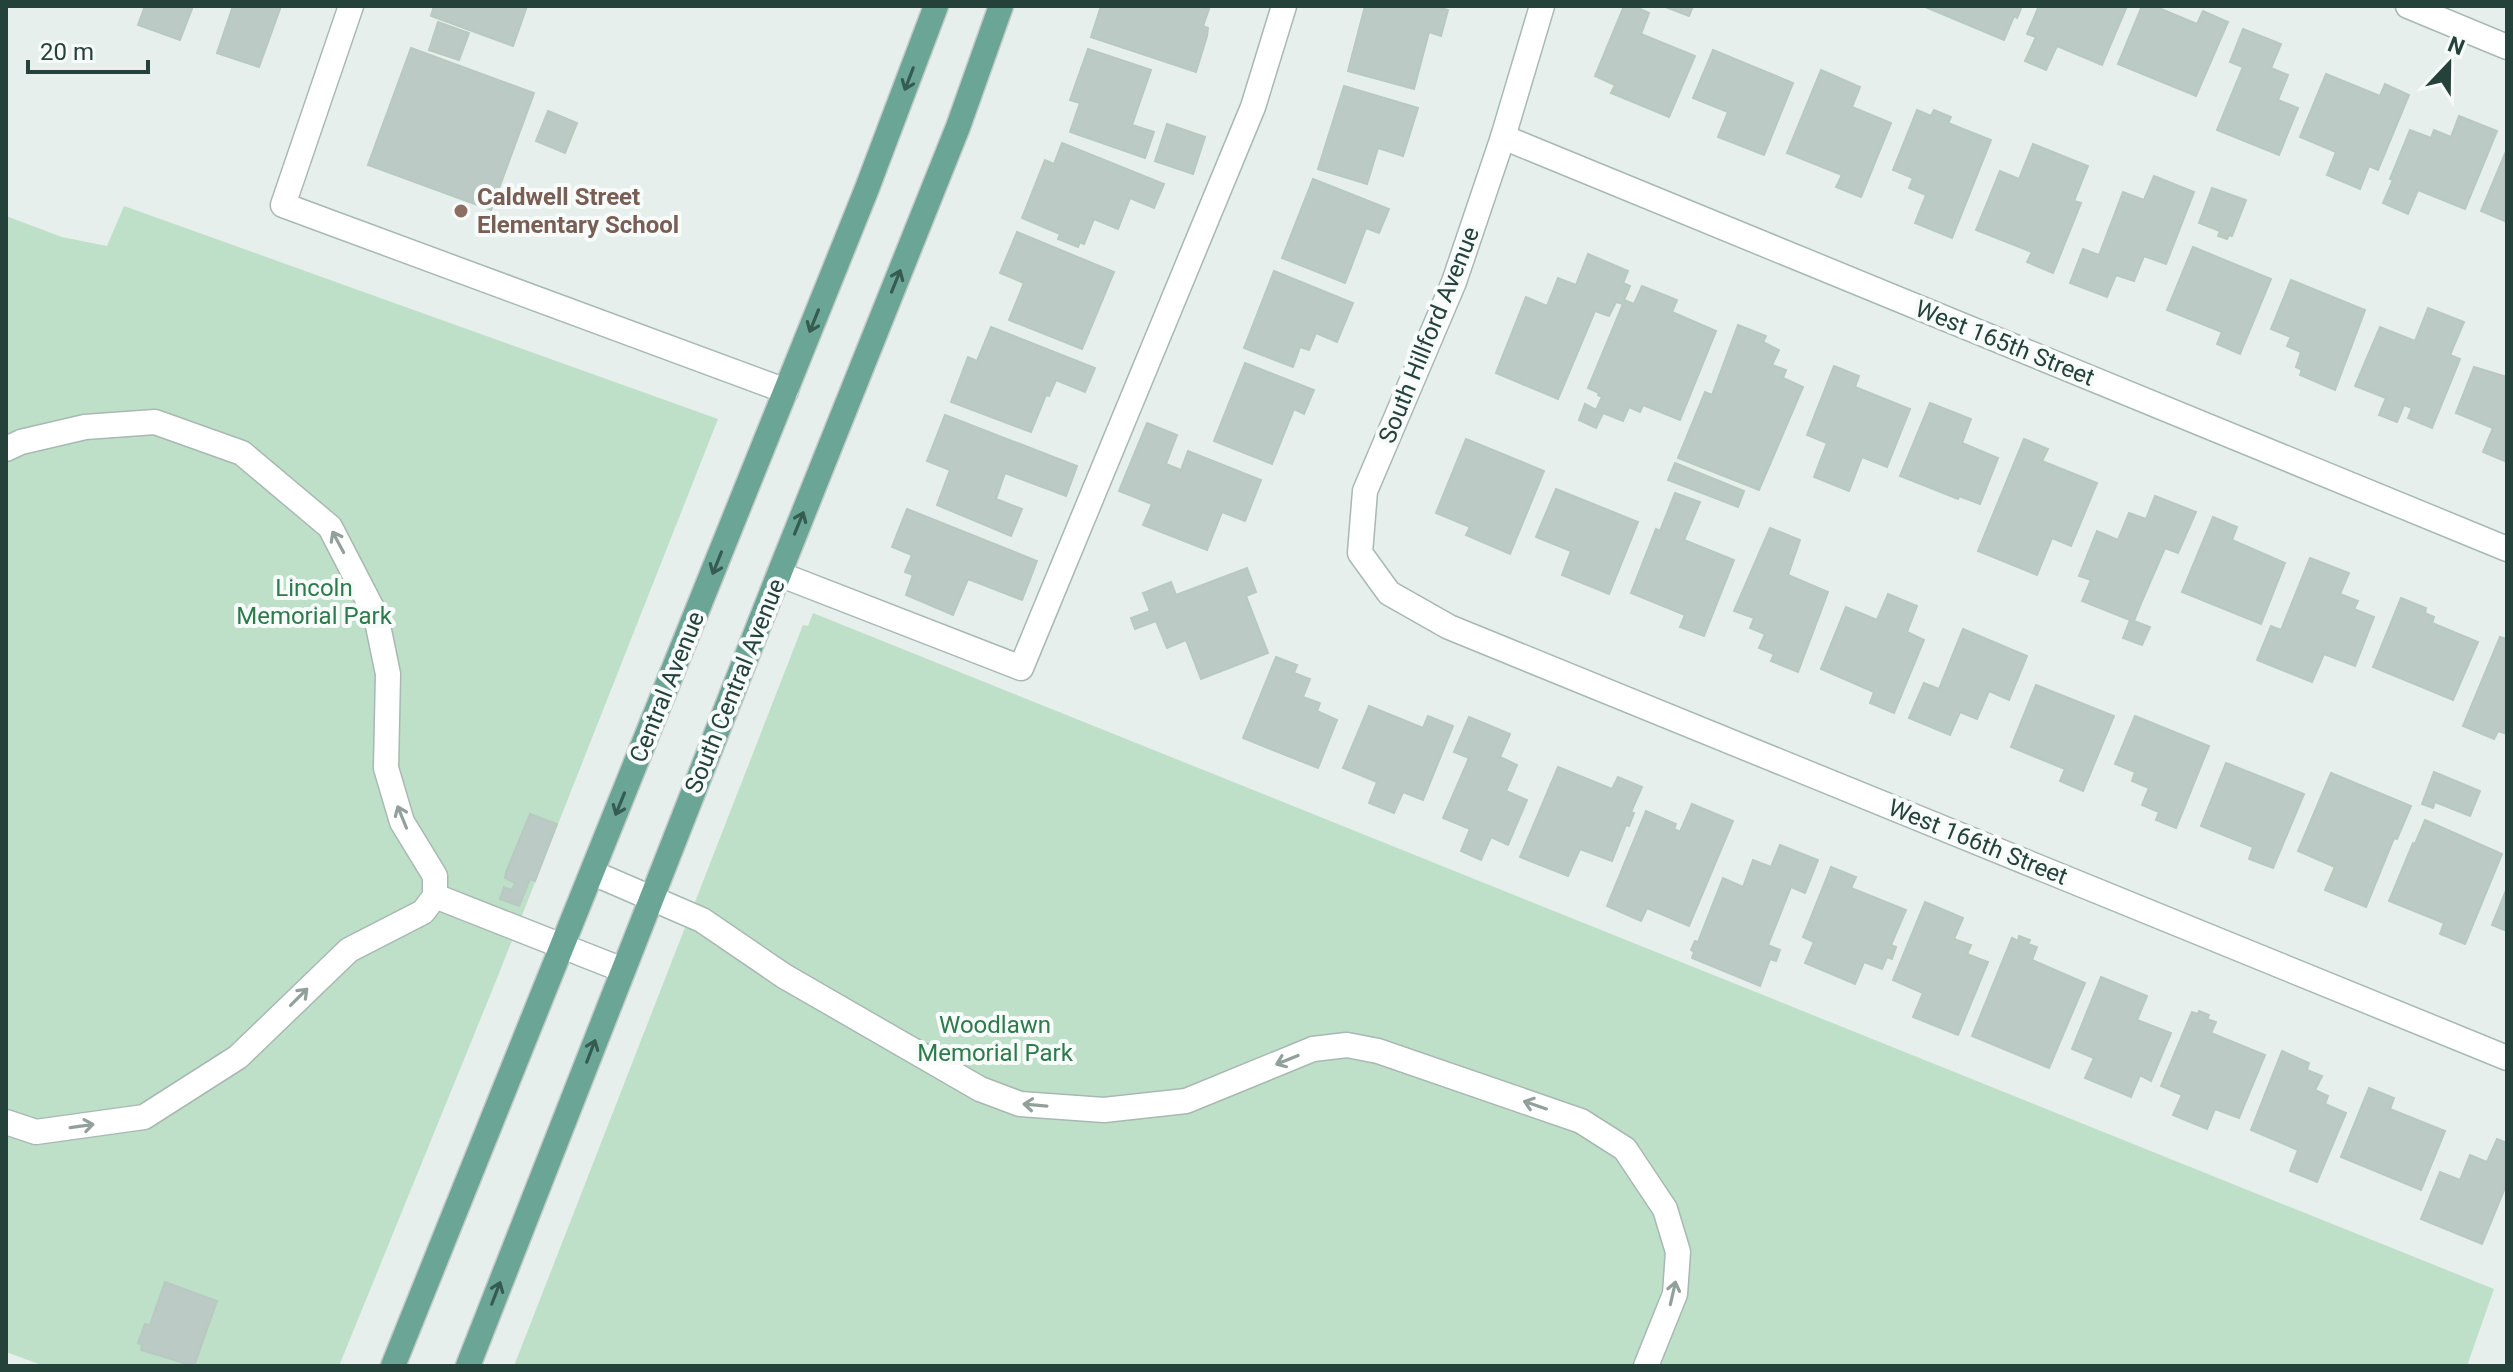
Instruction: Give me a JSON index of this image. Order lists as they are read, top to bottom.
{
  "streets": {
    "main road": ["South Central Avenue", "Central Avenue"],
    "street": ["South Hillford Avenue", "West 165th Street", "West 166th Street"]
  },
  "crossings": [
    ["South Hillford Avenue", "West 165th Street"],
    ["South Hillford Avenue", "West 166th Street"]
  ],
  "one_way": ["South Central Avenue", "Central Avenue"],
  "parks": ["Lincoln Memorial Park", "Woodlawn Memorial Park"],
  "places": ["Caldwell Street Elementary School"],
  "scale_bar": "20 m",
  "north": "top"
}
